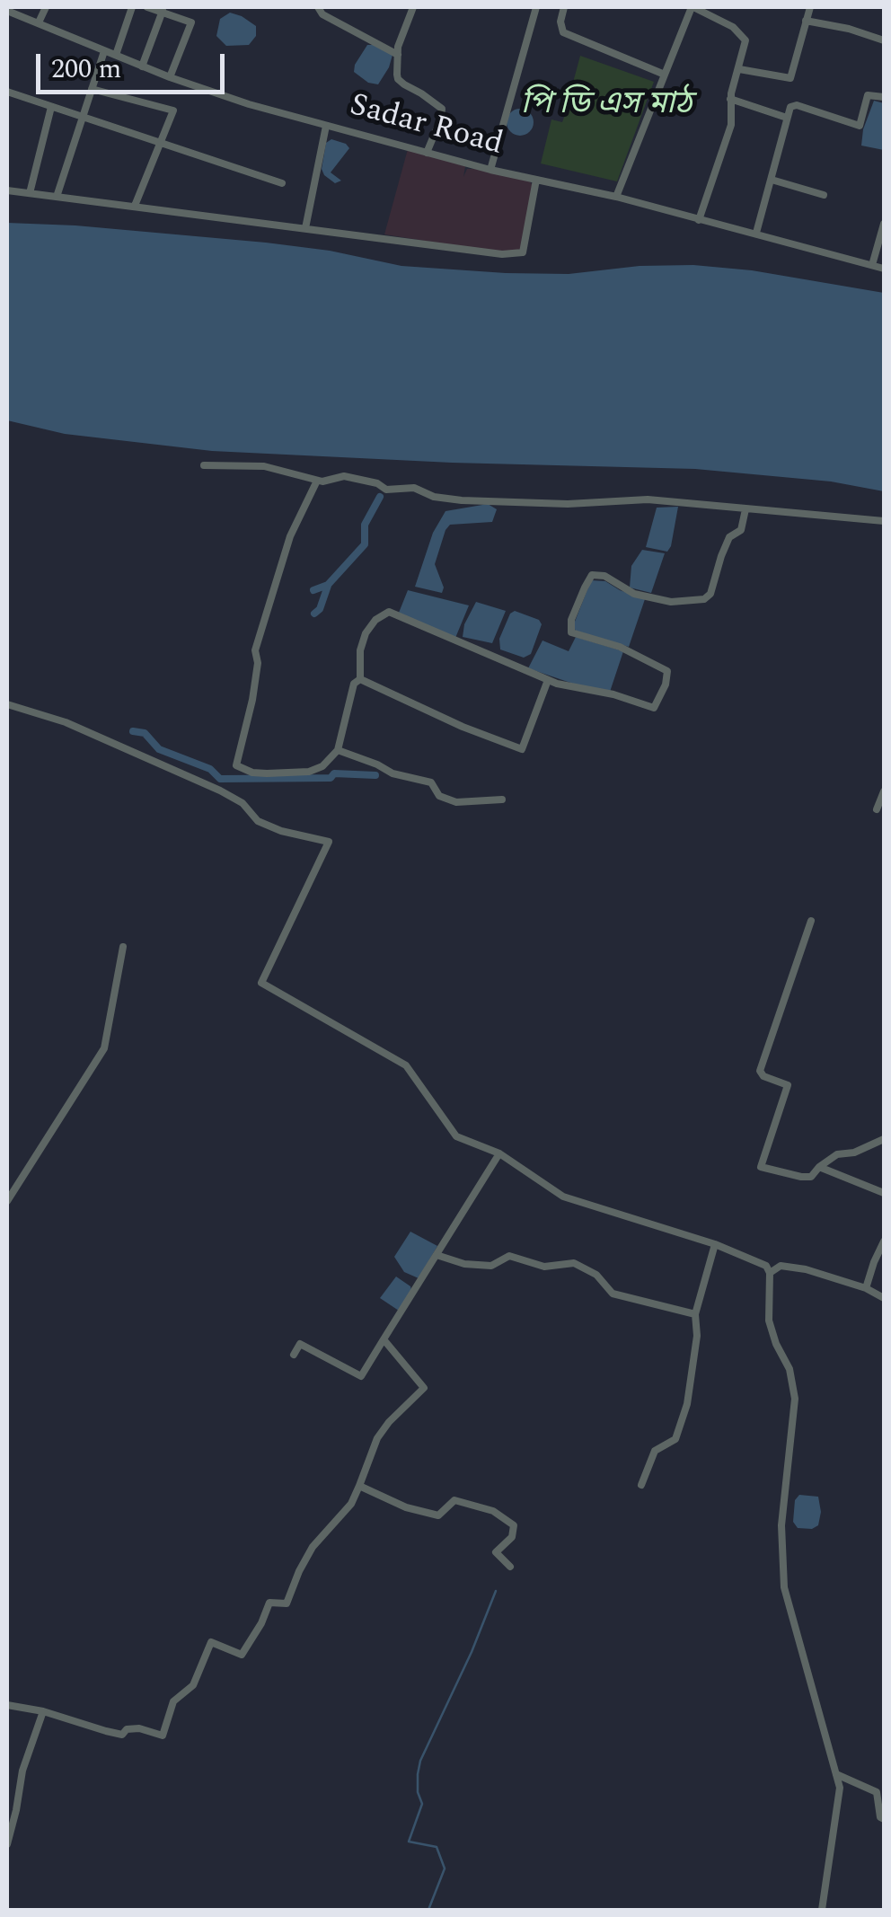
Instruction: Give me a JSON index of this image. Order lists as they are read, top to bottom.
{
  "streets": {
    "street": ["Sadar Road"]
  },
  "parks": ["পি ডি এস মাঠ"],
  "scale_bar": "200 m"
}
